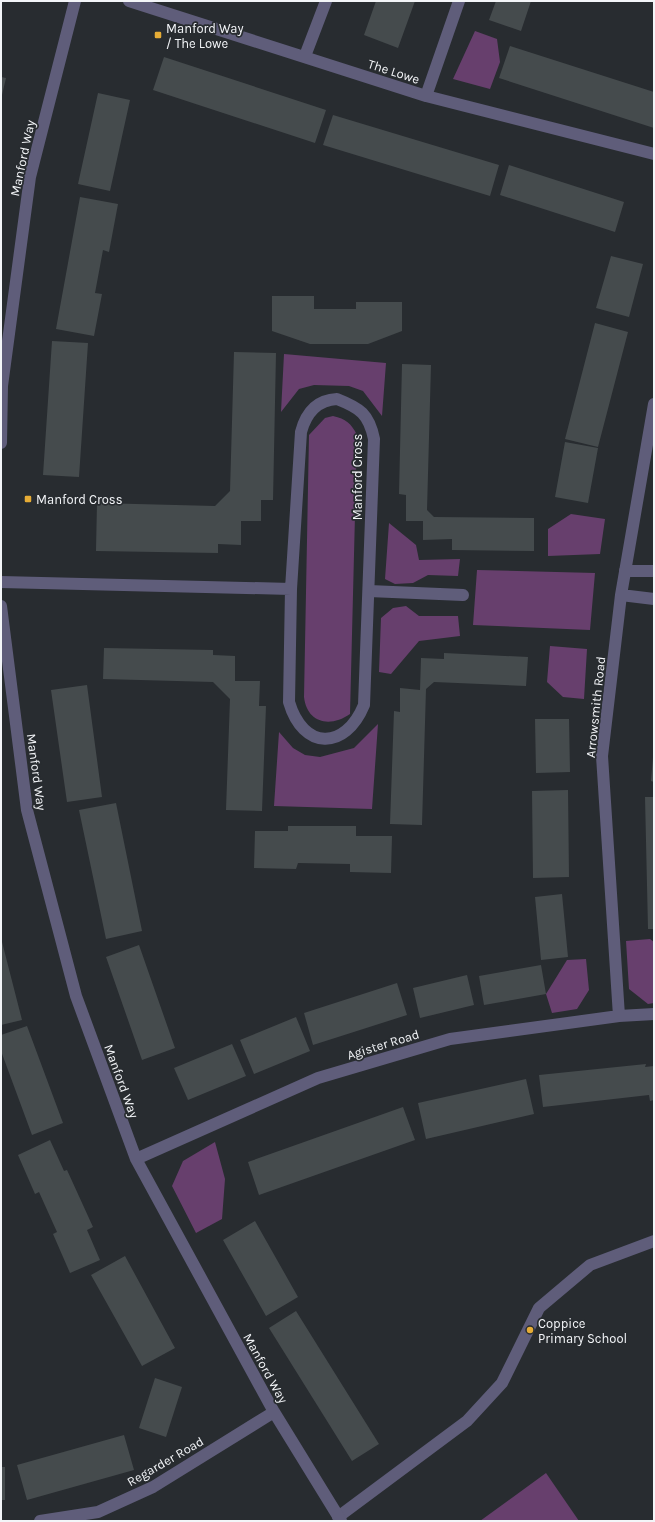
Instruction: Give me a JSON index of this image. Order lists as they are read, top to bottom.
{
  "streets": {
    "street": [
      "The Lowe",
      "Manford Way",
      "Manford Cross",
      "Arrowsmith Road",
      "Agister Road",
      "Regarder Road"
    ]
  },
  "crossings": [
    ["Manford Way", "Agister Road"],
    ["Manford Way", "Regarder Road"],
    ["Arrowsmith Road", "Agister Road"]
  ],
  "places": {
    "transit": ["Manford Way / The Lowe", "Manford Cross"],
    "other": ["Coppice Primary School"]
  }
}
